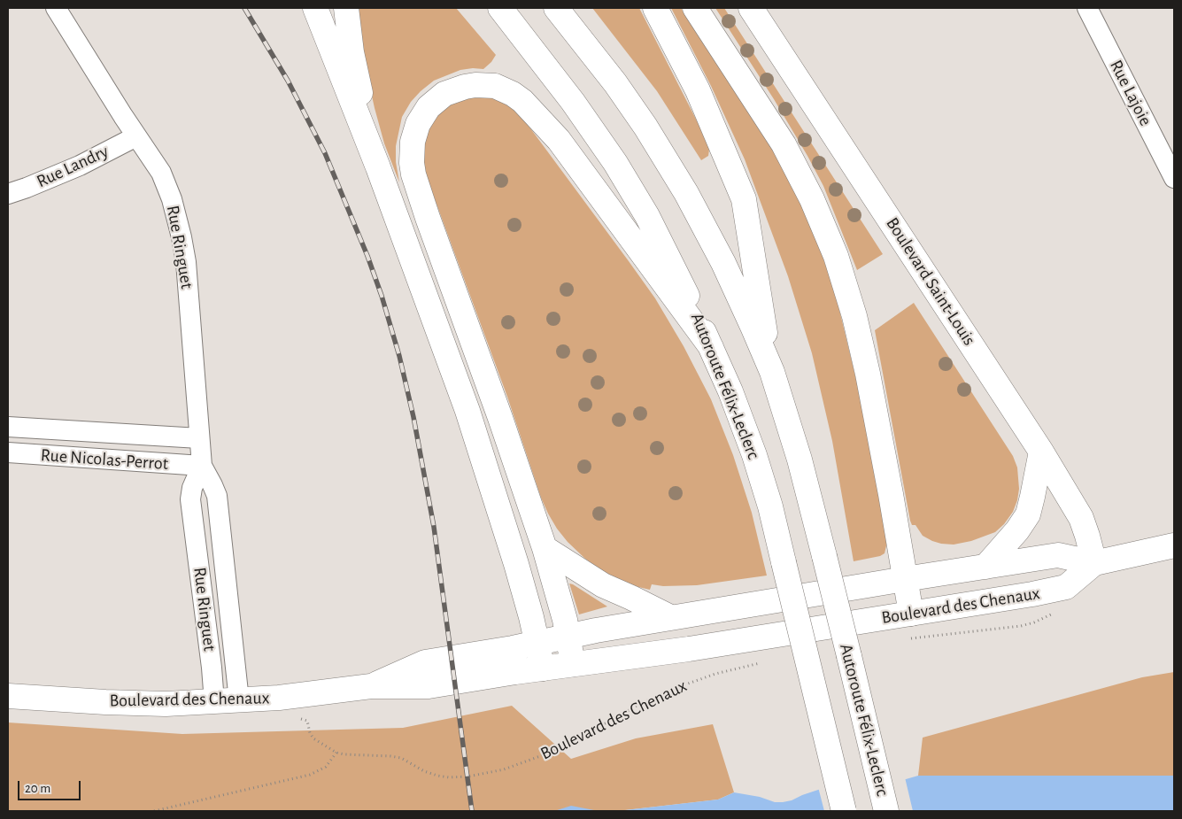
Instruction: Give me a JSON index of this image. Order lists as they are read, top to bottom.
{
  "streets": {
    "main road": ["Boulevard Saint-Louis", "Autoroute Félix-Leclerc", "Boulevard des Chenaux"],
    "street": [
      "Rue Lajoie",
      "Rue Landry",
      "Rue Ringuet",
      "Rue Nicolas-Perrot"
    ]
  },
  "crossings": [
    ["Rue Landry", "Rue Ringuet"],
    ["Rue Ringuet", "Rue Nicolas-Perrot"],
    ["Rue Ringuet", "Boulevard des Chenaux"],
    ["Boulevard Saint-Louis", "Boulevard des Chenaux"]
  ],
  "scale_bar": "20 m"
}
